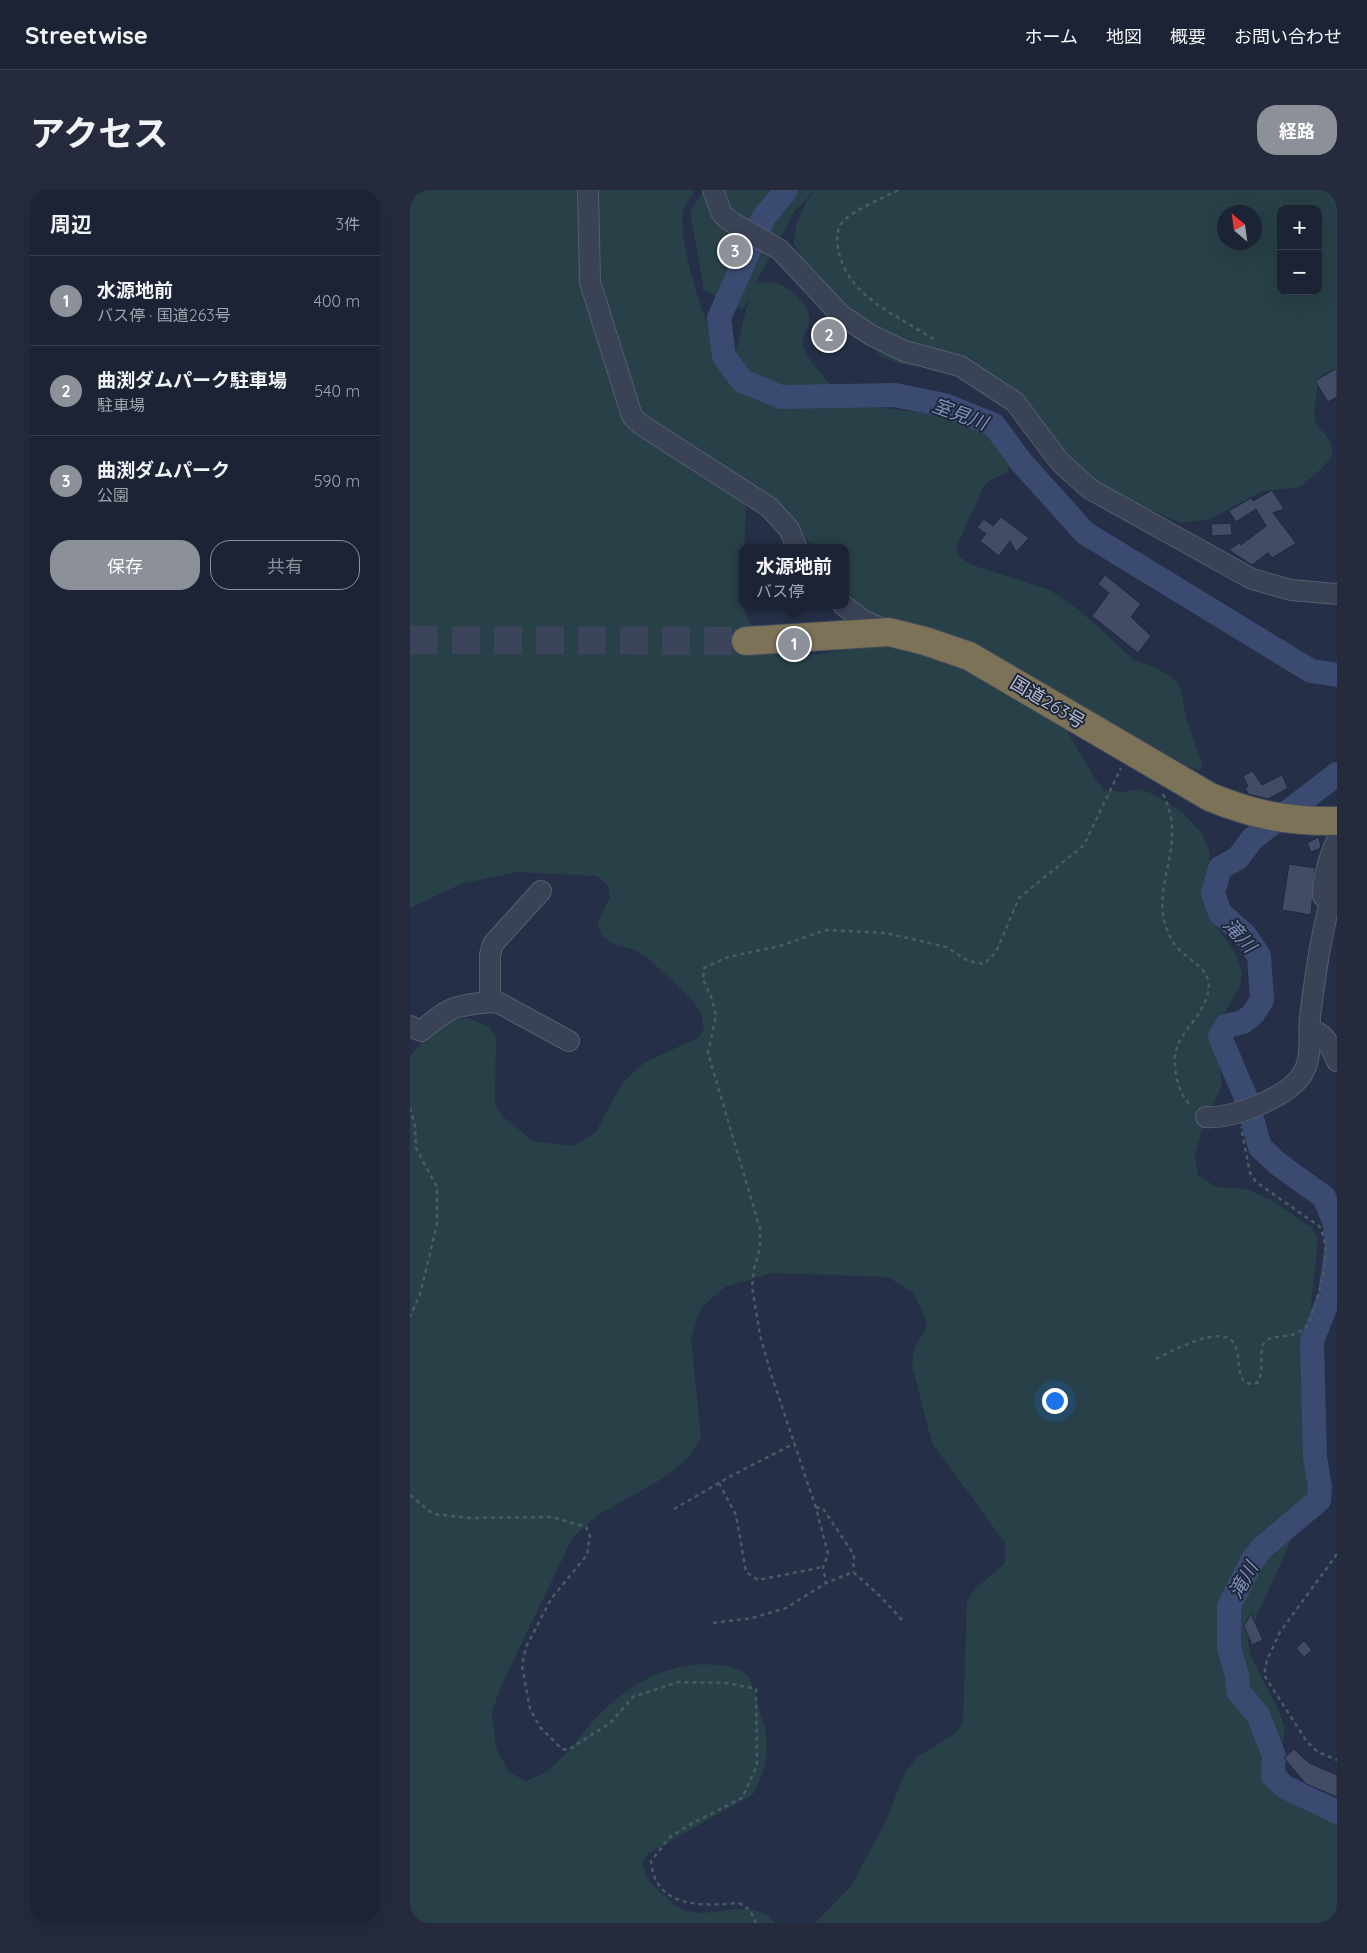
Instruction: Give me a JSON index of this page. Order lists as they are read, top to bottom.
{
  "streets": {
    "highway": ["国道263号"]
  },
  "water": ["室見川", "滝川"],
  "north": "top left",
  "page": {
    "header": "Streetwise",
    "nav": [
      "ホーム",
      "地図",
      "概要",
      "お問い合わせ"
    ],
    "title": "アクセス",
    "buttons": [
      "経路",
      ["保存", "共有"]
    ],
    "heading": ["周辺", "3件"],
    "map_buttons": ["+", "−"],
    "pins": ["3", "2", "1"],
    "list": [
      {
        "mark": "1",
        "name": "水源地前",
        "note": "バス停 · 国道263号",
        "value": "400 m"
      },
      {
        "mark": "2",
        "name": "曲渕ダムパーク駐車場",
        "note": "駐車場",
        "value": "540 m"
      },
      {
        "mark": "3",
        "name": "曲渕ダムパーク",
        "note": "公園",
        "value": "590 m"
      }
    ],
    "popup": ["水源地前", "バス停"]
  }
}
